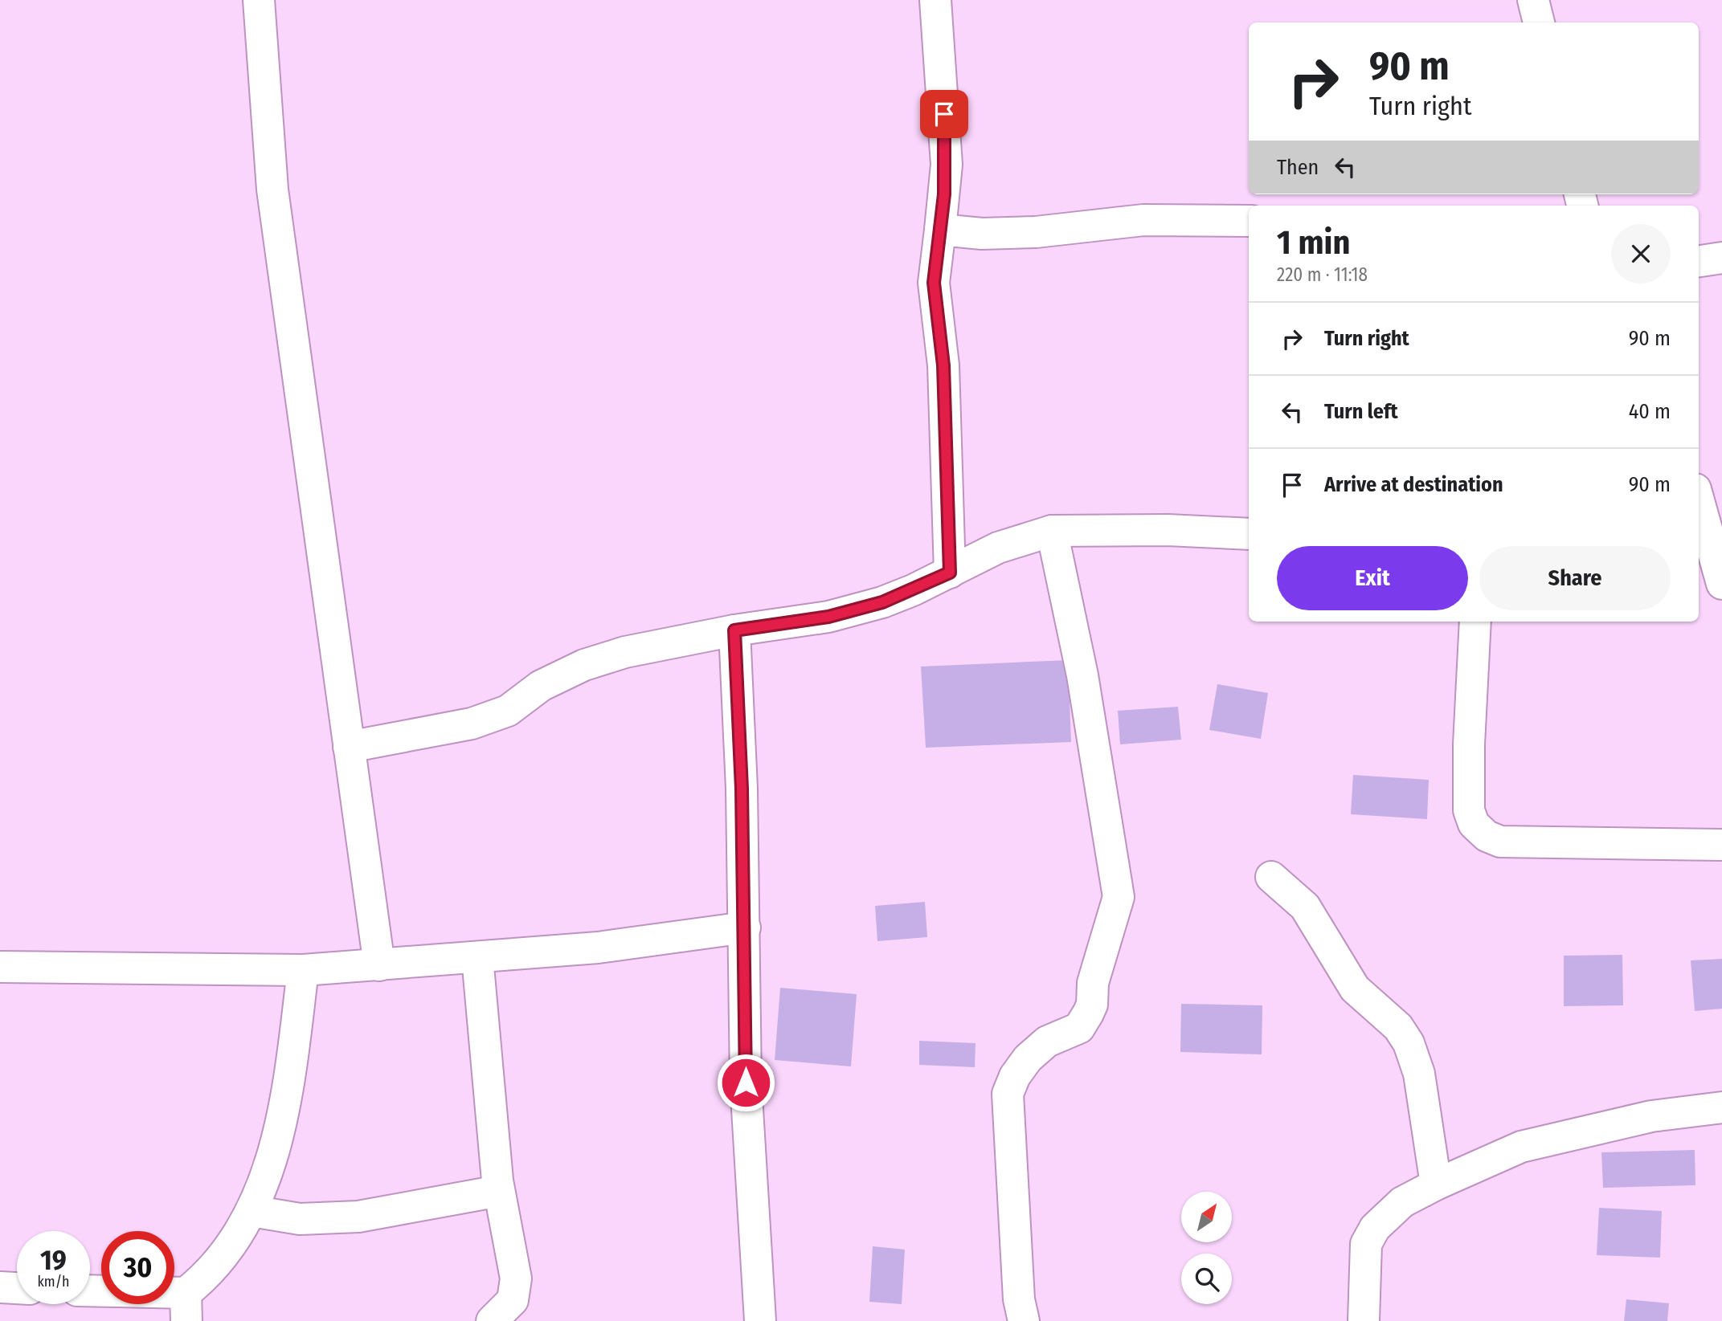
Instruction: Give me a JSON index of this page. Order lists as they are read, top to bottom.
{
  "north": "top right",
  "page": {
    "turn": ["90 m", "Turn right"],
    "then": "Then",
    "heading": ["1 min", "220 m · 11:18"],
    "list": [
      {
        "name": "Turn right",
        "value": "90 m"
      },
      {
        "name": "Turn left",
        "value": "40 m"
      },
      {
        "name": "Arrive at destination",
        "value": "90 m"
      }
    ],
    "buttons": ["Exit", "Share"],
    "speed": "19 km/h",
    "limit": "30"
  }
}
